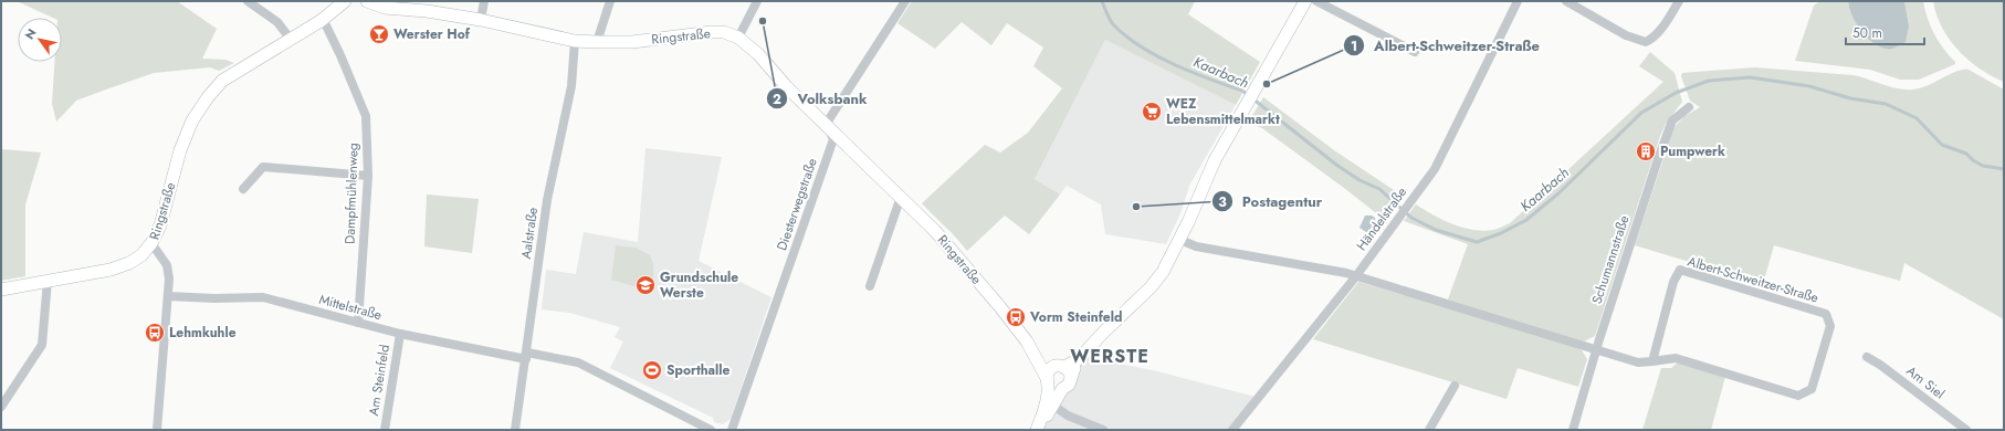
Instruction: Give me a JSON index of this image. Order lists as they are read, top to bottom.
{
  "streets": {
    "street": [
      "Ringstraße",
      "Dampfmühlenweg",
      "Diesterwegstraße",
      "Händelstraße",
      "Aalstraße",
      "Schumannstraße",
      "Albert-Schweitzer-Straße",
      "Mittelstraße",
      "Am Steinfeld",
      "Am Siel"
    ]
  },
  "crossings": [
    ["Ringstraße", "Dampfmühlenweg"],
    ["Ringstraße", "Diesterwegstraße"],
    ["Ringstraße", "Aalstraße"],
    ["Ringstraße", "Mittelstraße"],
    ["Dampfmühlenweg", "Mittelstraße"],
    ["Händelstraße", "Albert-Schweitzer-Straße"],
    ["Aalstraße", "Mittelstraße"],
    ["Schumannstraße", "Albert-Schweitzer-Straße"],
    ["Mittelstraße", "Am Steinfeld"]
  ],
  "districts": ["WERSTE"],
  "water": ["Kaarbach"],
  "places": {
    "other": ["Volksbank", "Albert-Schweitzer-Straße", "Postagentur"],
    "bar": ["Werster Hof"],
    "supermarket": ["WEZ Lebensmittelmarkt"],
    "building": ["Pumpwerk"],
    "school or university": ["Grundschule Werste"],
    "bus stop": ["Vorm Steinfeld", "Lehmkuhle"],
    "sports": ["Sporthalle"]
  },
  "scale_bar": "50 m",
  "north": "top left"
}
